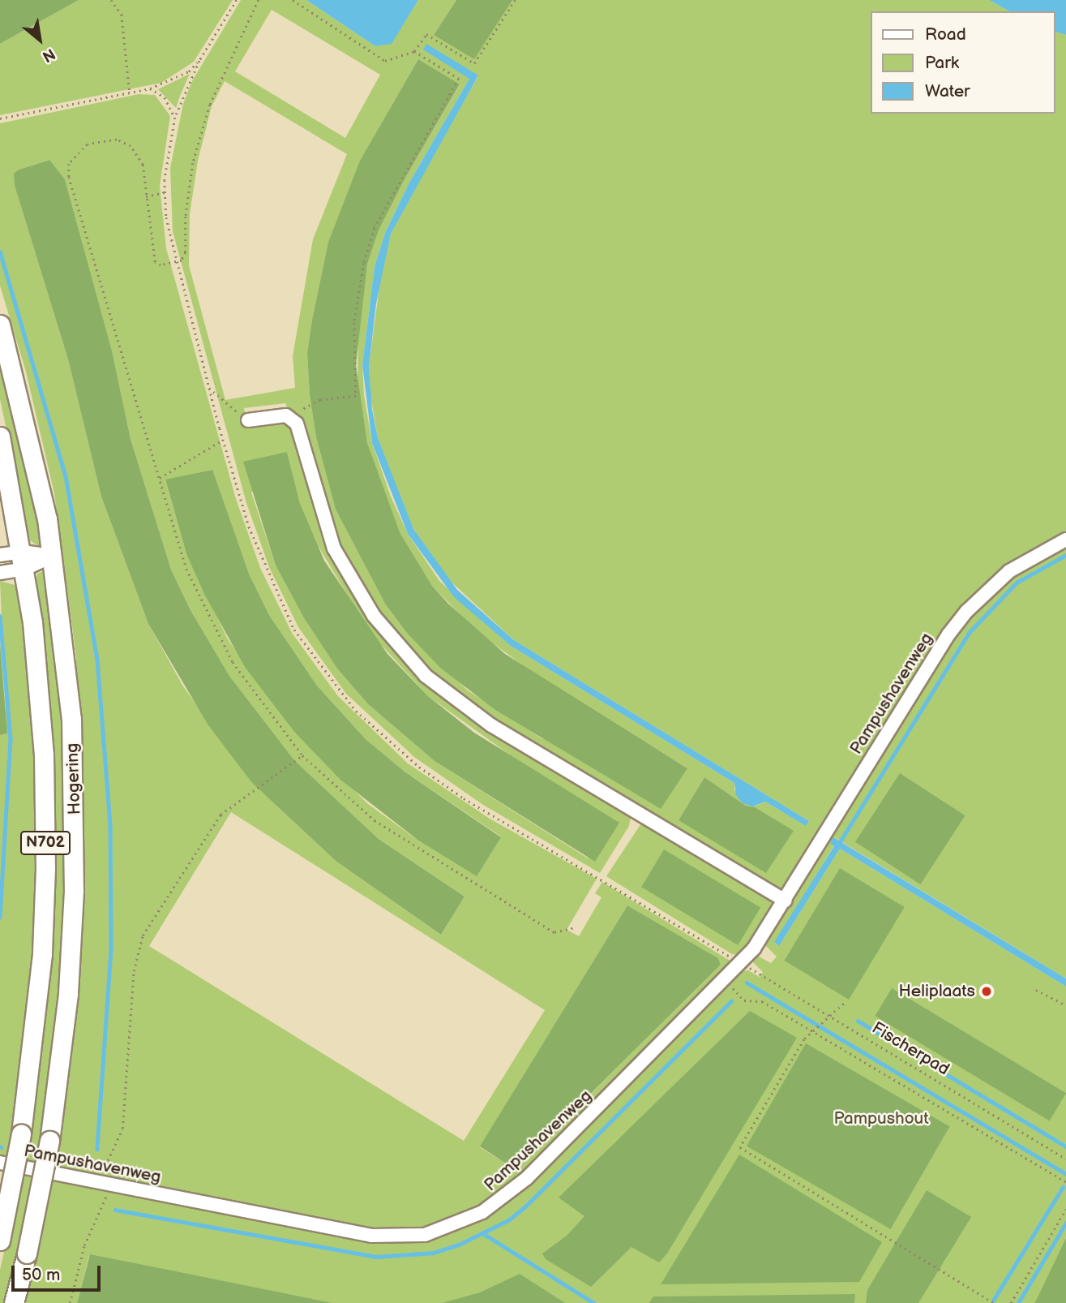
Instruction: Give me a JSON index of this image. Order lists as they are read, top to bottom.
{
  "streets": {
    "highway": ["Hogering", "N702"],
    "street": ["Pampushavenweg"],
    "path": ["Fischerpad"]
  },
  "crossings": [
    ["Pampushavenweg", "Fischerpad"]
  ],
  "parks": ["Pampushout"],
  "places": ["Heliplaats"],
  "legend": ["Road", "Park", "Water"],
  "scale_bar": "50 m",
  "north": "bottom right"
}
